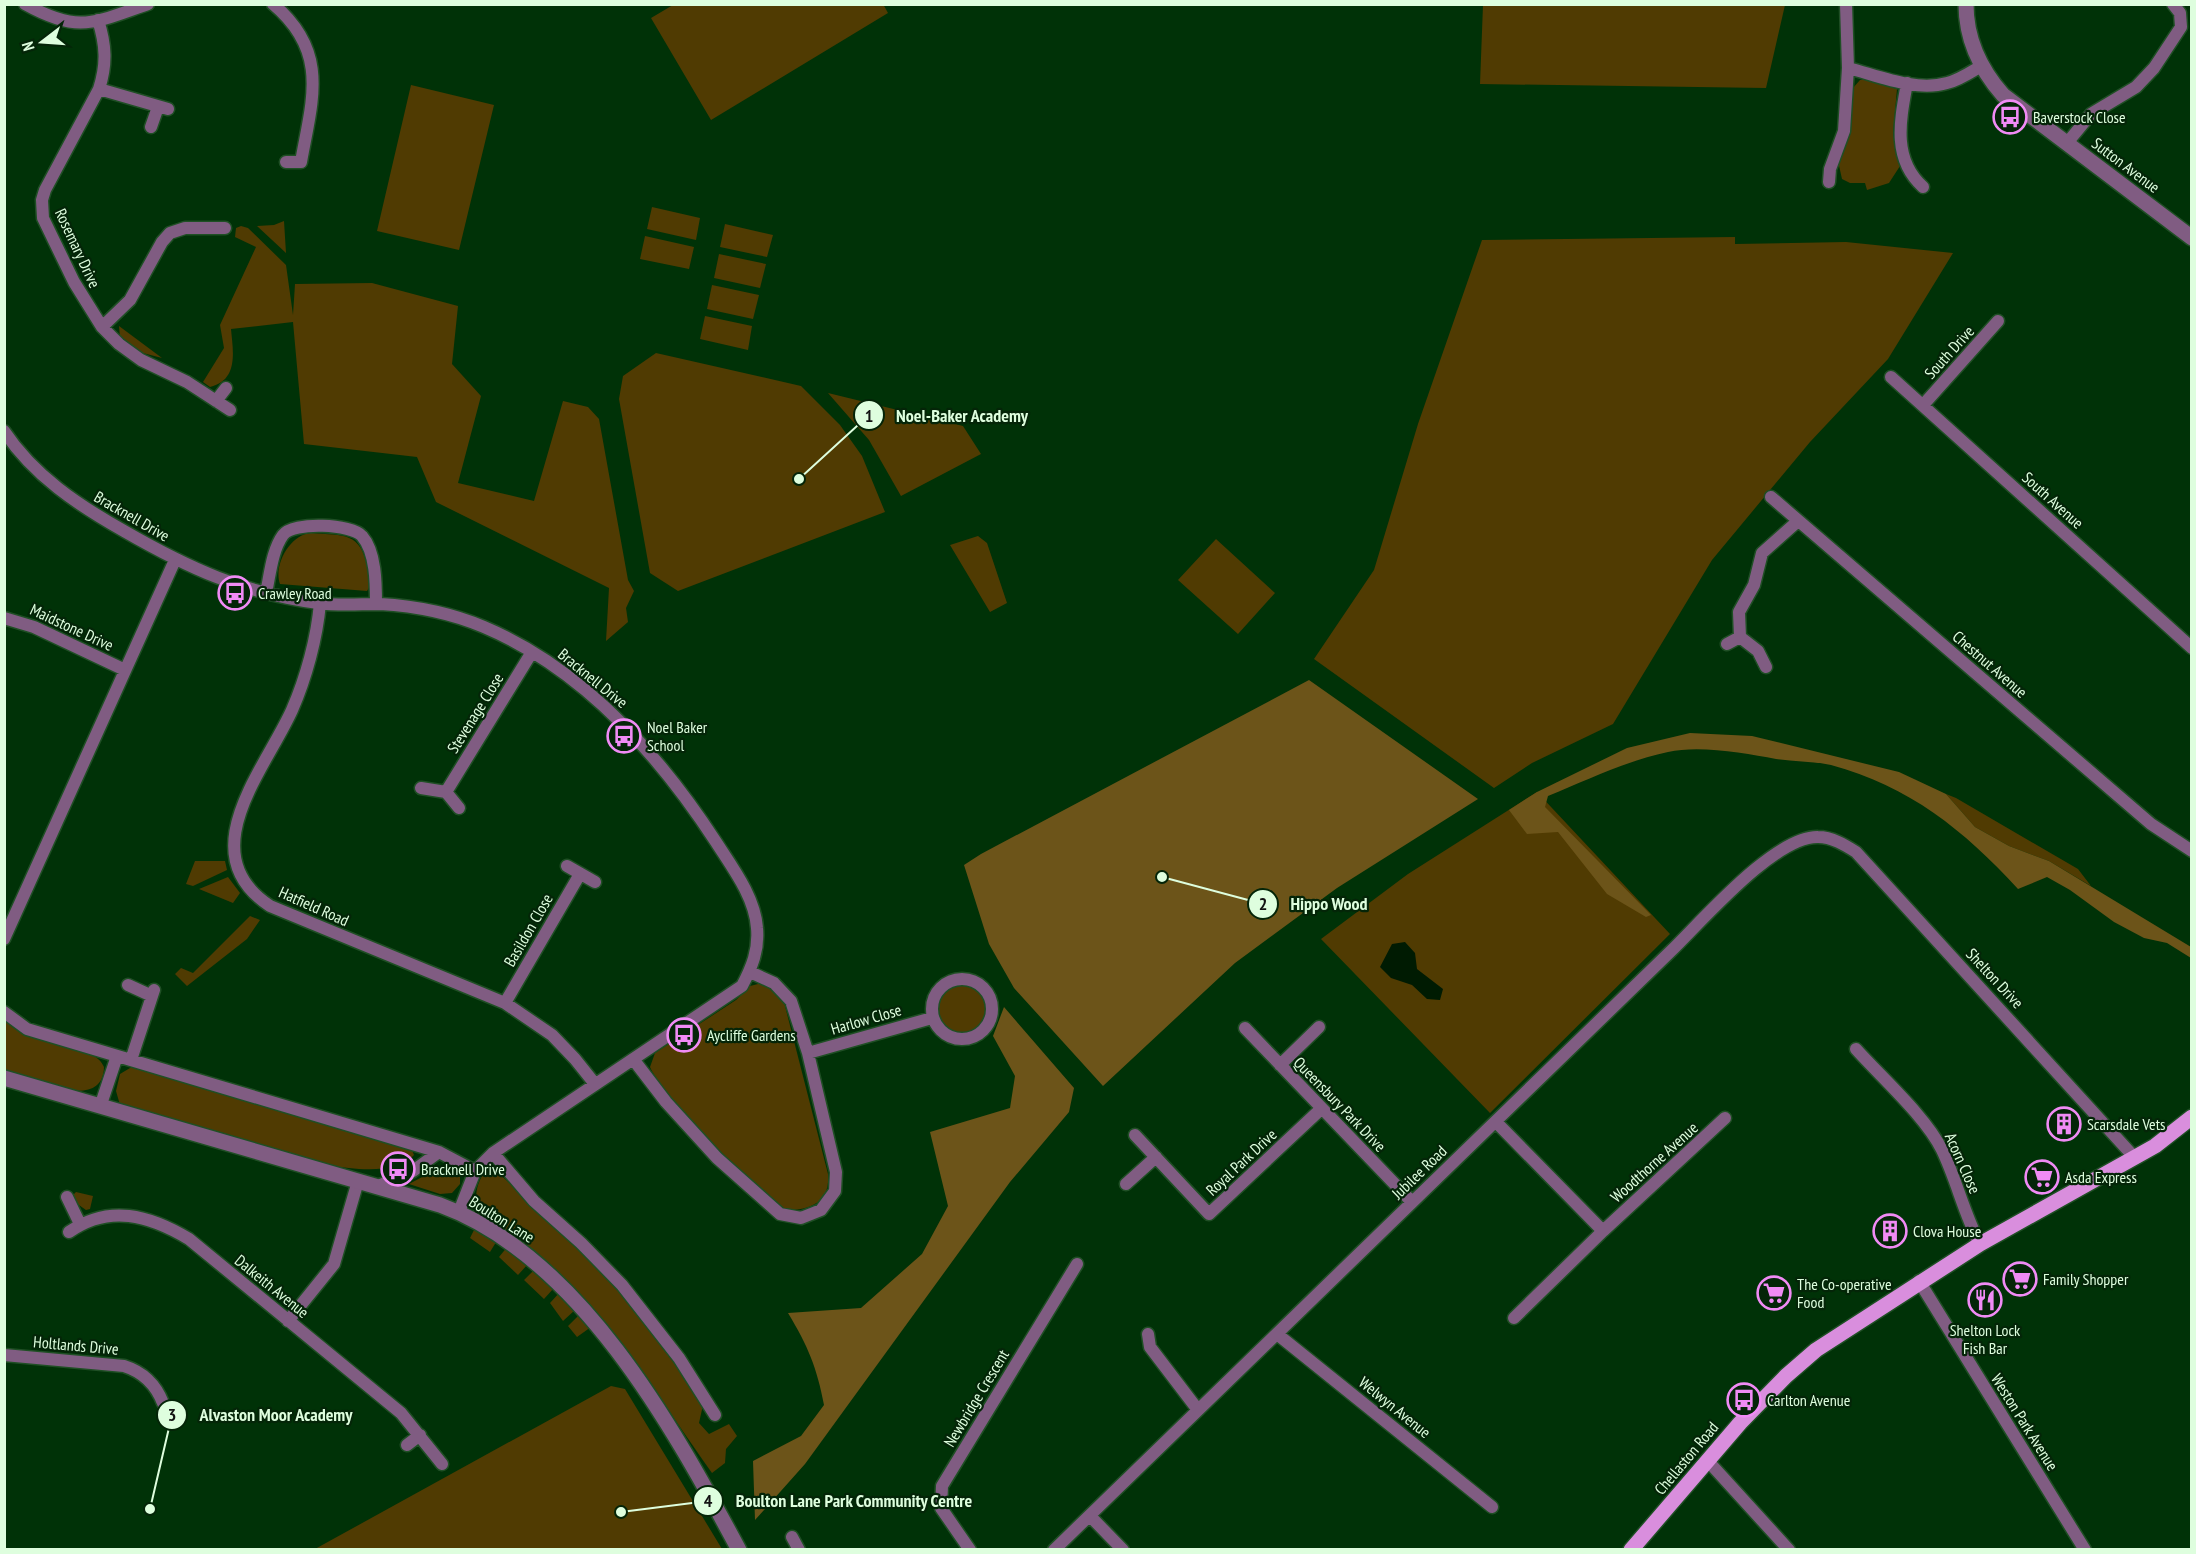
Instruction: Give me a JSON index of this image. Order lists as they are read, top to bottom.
{
  "streets": {
    "main road": ["Chellaston Road"],
    "street": [
      "Sutton Avenue",
      "Rosemary Drive",
      "South Drive",
      "South Avenue",
      "Bracknell Drive",
      "Maidstone Drive",
      "Chestnut Avenue",
      "Stevenage Close",
      "Hatfield Road",
      "Basildon Close",
      "Shelton Drive",
      "Harlow Close",
      "Queensbury Park Drive",
      "Royal Park Drive",
      "Woodthorne Avenue",
      "Acorn Close",
      "Jubilee Road",
      "Boulton Lane",
      "Dalkeith Avenue",
      "Holtlands Drive",
      "Newbridge Crescent",
      "Welwyn Avenue",
      "Weston Park Avenue"
    ]
  },
  "crossings": [
    ["South Drive", "South Avenue"],
    ["Bracknell Drive", "Stevenage Close"],
    ["Bracknell Drive", "Hatfield Road"],
    ["Bracknell Drive", "Boulton Lane"],
    ["Hatfield Road", "Basildon Close"],
    ["Shelton Drive", "Jubilee Road"],
    ["Shelton Drive", "Chellaston Road"],
    ["Queensbury Park Drive", "Royal Park Drive"],
    ["Queensbury Park Drive", "Jubilee Road"],
    ["Acorn Close", "Chellaston Road"],
    ["Jubilee Road", "Welwyn Avenue"],
    ["Weston Park Avenue", "Chellaston Road"]
  ],
  "places": {
    "bus stop": [
      "Baverstock Close",
      "Crawley Road",
      "Noel Baker School",
      "Aycliffe Gardens",
      "Bracknell Drive",
      "Carlton Avenue"
    ],
    "other": [
      "Noel-Baker Academy",
      "Hippo Wood",
      "Alvaston Moor Academy",
      "Boulton Lane Park Community Centre"
    ],
    "building": ["Scarsdale Vets", "Clova House"],
    "supermarket": ["Asda Express", "Family Shopper", "The Co-operative Food"],
    "restaurant": ["Shelton Lock Fish Bar"]
  },
  "north": "left"
}
